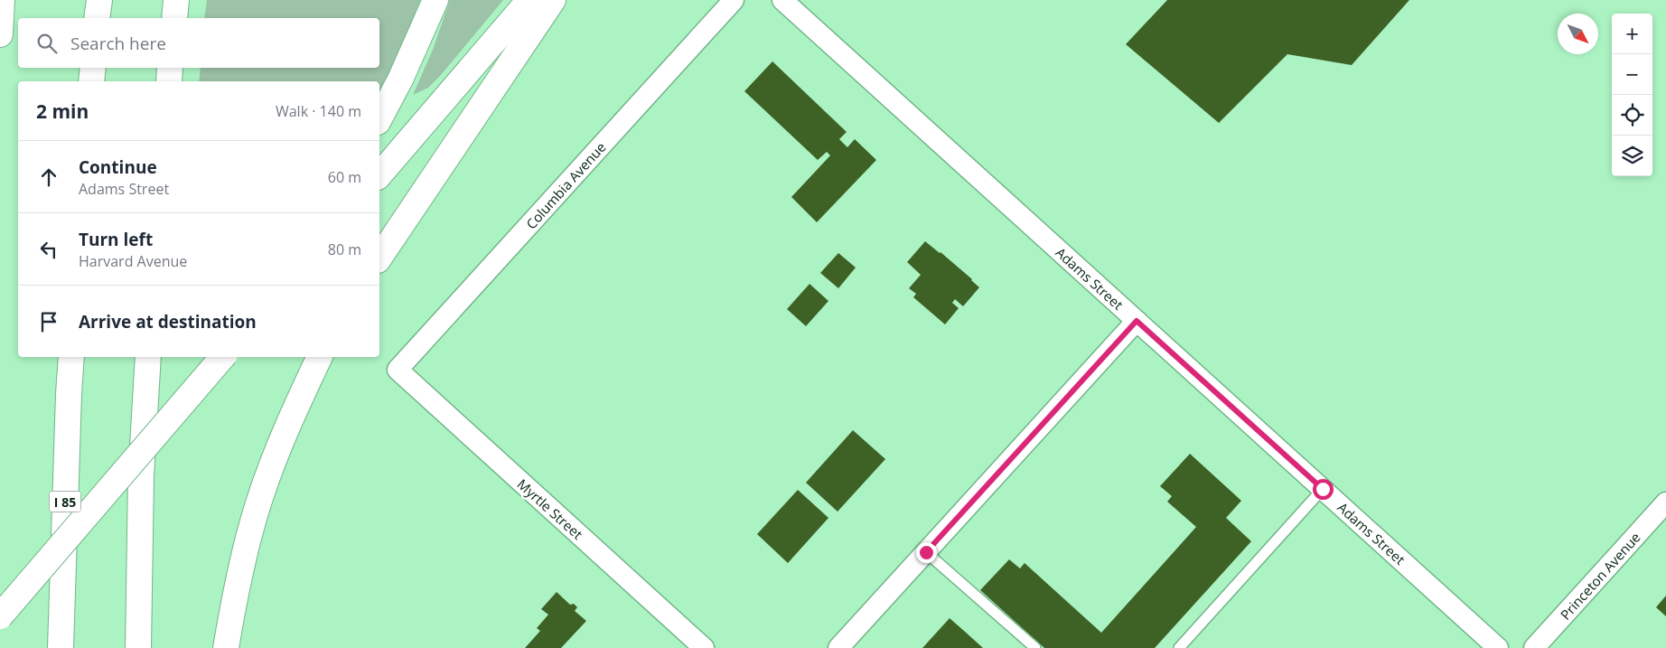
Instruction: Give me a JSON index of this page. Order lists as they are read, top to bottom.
{
  "streets": {
    "main road": ["I 85"],
    "street": [
      "Columbia Avenue",
      "Adams Street",
      "Myrtle Street",
      "Princeton Avenue"
    ]
  },
  "crossings": [
    ["Columbia Avenue", "Myrtle Street"]
  ],
  "north": "bottom right",
  "page": {
    "map_buttons": ["+", "−"],
    "search": "Search here",
    "heading": ["2 min", "Walk · 140 m"],
    "list": [
      ["Continue", "Adams Street", "60 m"],
      ["Turn left", "Harvard Avenue", "80 m"],
      "Arrive at destination"
    ]
  }
}
